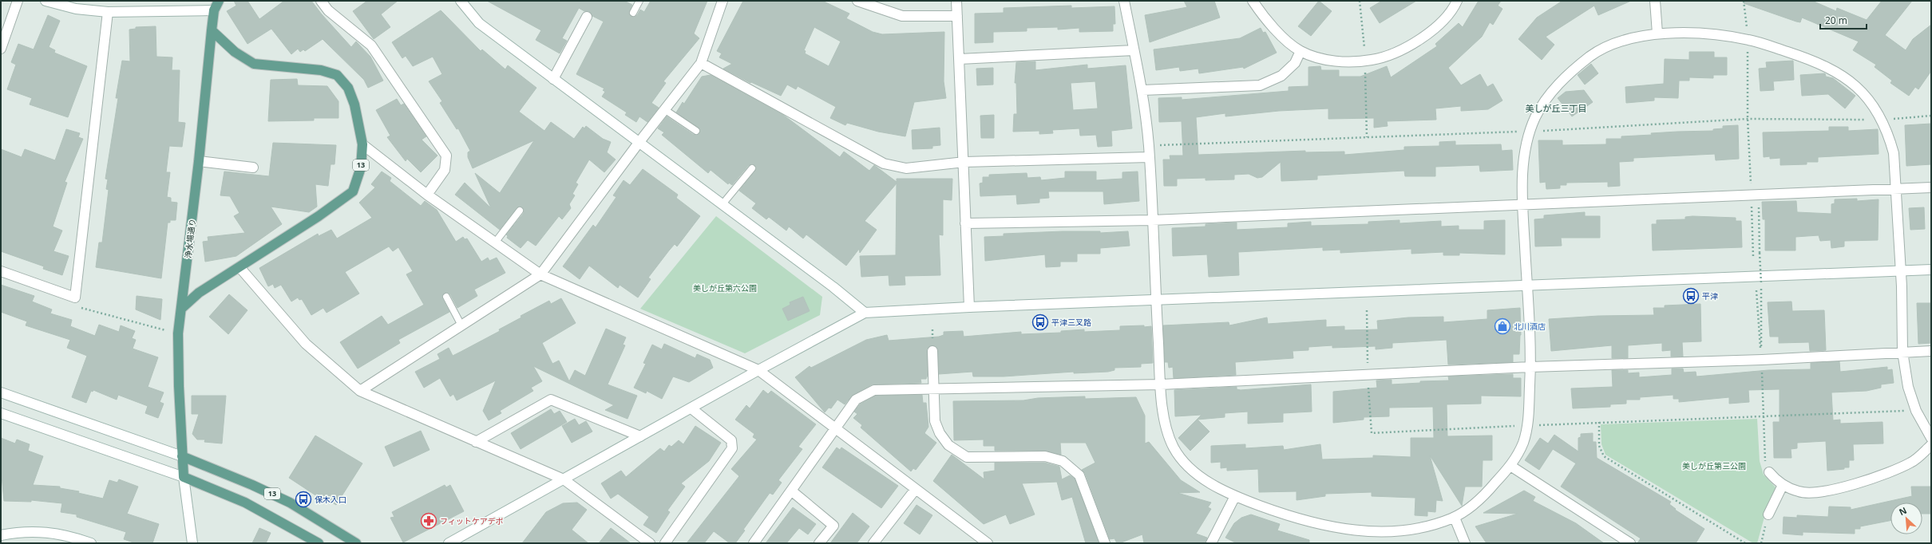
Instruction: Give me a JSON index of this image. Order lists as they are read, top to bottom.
{
  "streets": {
    "main road": ["13", "浄水場通り"]
  },
  "crossings": [
    ["13", "浄水場通り"]
  ],
  "districts": ["美しが丘三丁目"],
  "parks": ["美しが丘第六公園", "美しが丘第三公園"],
  "places": {
    "bus stop": ["平津", "平津三叉路", "保木入口"],
    "shop": ["北川酒店"],
    "pharmacy": ["フィットケアデポ"]
  },
  "scale_bar": "20 m",
  "north": "top left"
}
